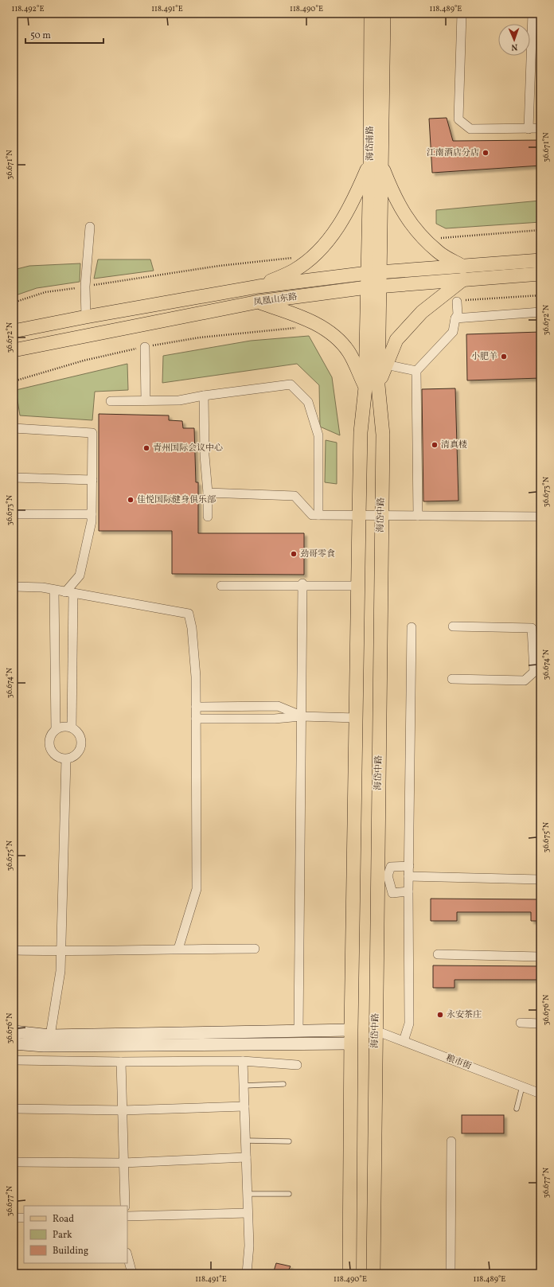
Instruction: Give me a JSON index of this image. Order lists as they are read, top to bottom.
{
  "streets": {
    "main road": ["海岱南路", "凤凰山东路", "海岱中路"],
    "street": ["粮市街"]
  },
  "crossings": [
    ["海岱南路", "凤凰山东路"],
    ["海岱南路", "海岱中路"],
    ["凤凰山东路", "海岱中路"],
    ["海岱中路", "粮市街"]
  ],
  "places": [
    "江南酒店分店",
    "小肥羊",
    "清真楼",
    "青州国际会议中心",
    "佳悦国际健身俱乐部",
    "劲哥零食",
    "永安茶庄"
  ],
  "legend": ["Road", "Park", "Building"],
  "scale_bar": "50 m",
  "north": "bottom",
  "coordinates": [
    "118.492°E",
    "118.491°E",
    "118.490°E",
    "118.489°E",
    "36.671°N",
    "36.672°N",
    "36.673°N",
    "36.674°N",
    "36.675°N",
    "36.676°N",
    "36.677°N"
  ]
}
